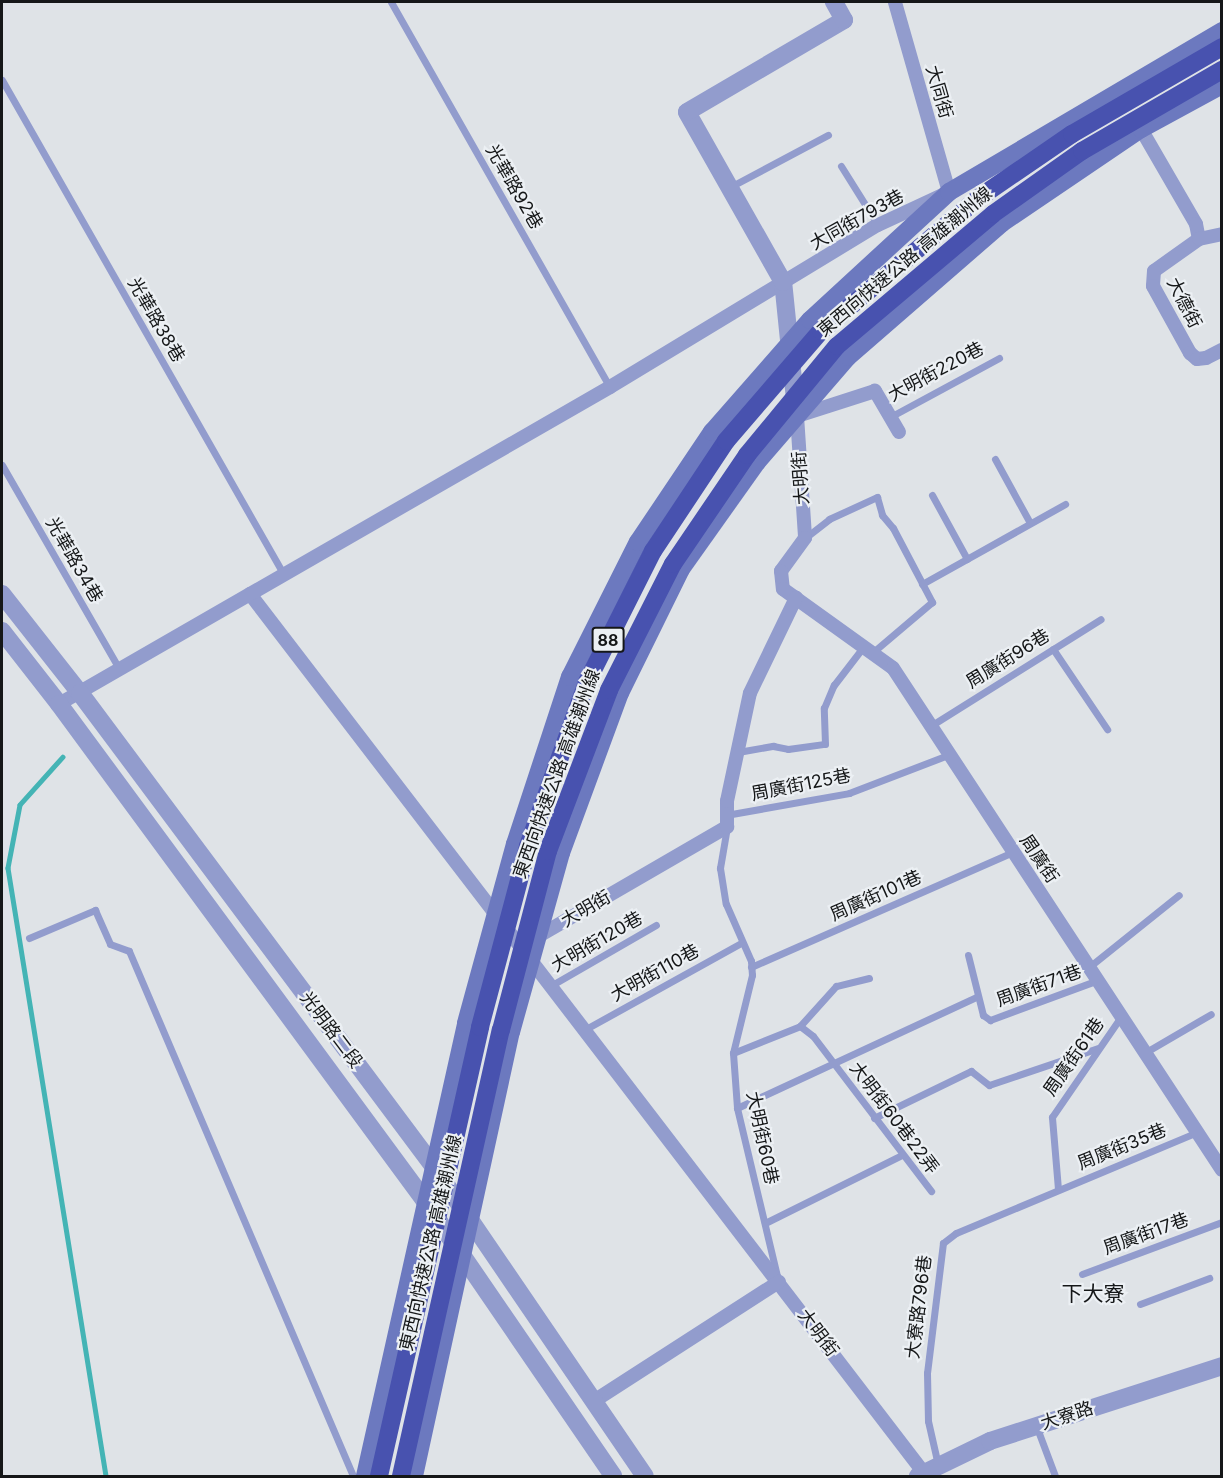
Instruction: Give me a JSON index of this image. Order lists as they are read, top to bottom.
{
  "streets": {
    "highway": ["東西向快速公路 高雄潮州線", "88"],
    "street": [
      "大同街",
      "大同街793巷",
      "大德街",
      "大明街220巷",
      "大明街",
      "周廣街",
      "光明路二段",
      "大寮路"
    ],
    "lane": [
      "光華路92巷",
      "光華路38巷",
      "光華路34巷",
      "周廣街96巷",
      "周廣街125巷",
      "周廣街101巷",
      "大明街120巷",
      "大明街110巷",
      "周廣街71巷",
      "周廣街61巷",
      "大明街60巷22弄",
      "大明街60巷",
      "周廣街35巷",
      "周廣街17巷",
      "大寮路796巷"
    ]
  },
  "crossings": [
    ["大同街", "大同街793巷"],
    ["光華路92巷", "大同街793巷"],
    ["大同街793巷", "光華路38巷"],
    ["大同街793巷", "大明街"],
    ["大同街793巷", "光華路34巷"],
    ["大同街793巷", "光明路二段"],
    ["大明街220巷", "大明街"],
    ["大明街", "周廣街125巷"],
    ["大明街", "大明街120巷"],
    ["大明街", "大明街110巷"],
    ["大明街", "大明街60巷"],
    ["大明街", "大寮路796巷"],
    ["大明街", "大寮路"],
    ["周廣街96巷", "周廣街"],
    ["周廣街125巷", "周廣街"],
    ["周廣街125巷", "大明街60巷"],
    ["周廣街", "周廣街101巷"],
    ["周廣街", "周廣街71巷"],
    ["周廣街", "周廣街61巷"],
    ["周廣街", "周廣街35巷"],
    ["周廣街101巷", "大明街60巷"],
    ["大明街110巷", "大明街60巷"],
    ["周廣街71巷", "大明街60巷22弄"],
    ["周廣街61巷", "周廣街35巷"],
    ["周廣街61巷", "大寮路796巷"],
    ["大明街60巷22弄", "大明街60巷"],
    ["周廣街35巷", "大寮路796巷"],
    ["大寮路796巷", "大寮路"]
  ],
  "districts": ["下大寮"]
}
